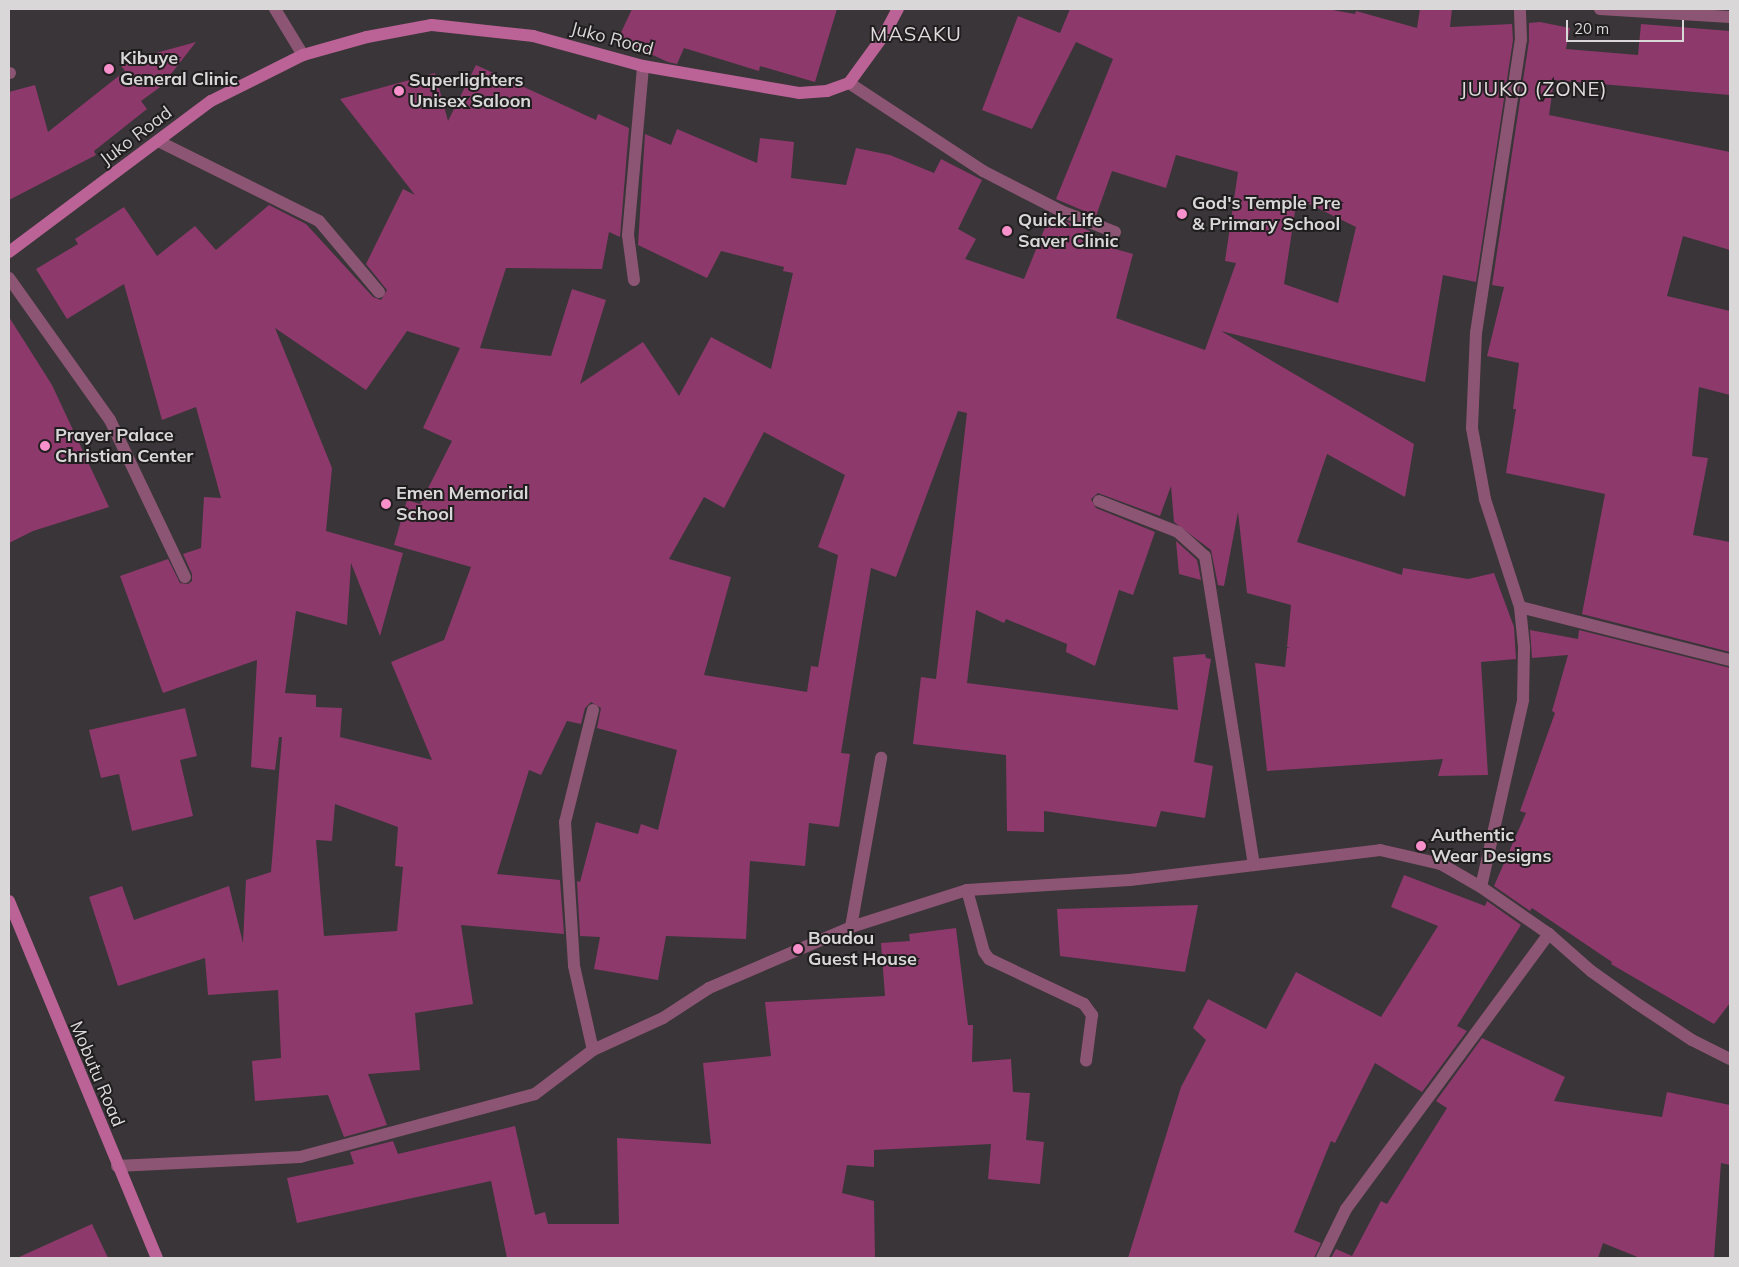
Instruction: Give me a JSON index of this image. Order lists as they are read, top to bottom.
{
  "streets": {
    "street": ["Juko Road", "Mobutu Road"]
  },
  "districts": ["MASAKU", "JUUKO (ZONE)"],
  "places": [
    "Kibuye General Clinic",
    "Superlighters Unisex Saloon",
    "God's Temple Pre & Primary School",
    "Quick Life Saver Clinic",
    "Prayer Palace Christian Center",
    "Emen Memorial School",
    "Authentic Wear Designs",
    "Boudou Guest House"
  ],
  "scale_bar": "20 m"
}
